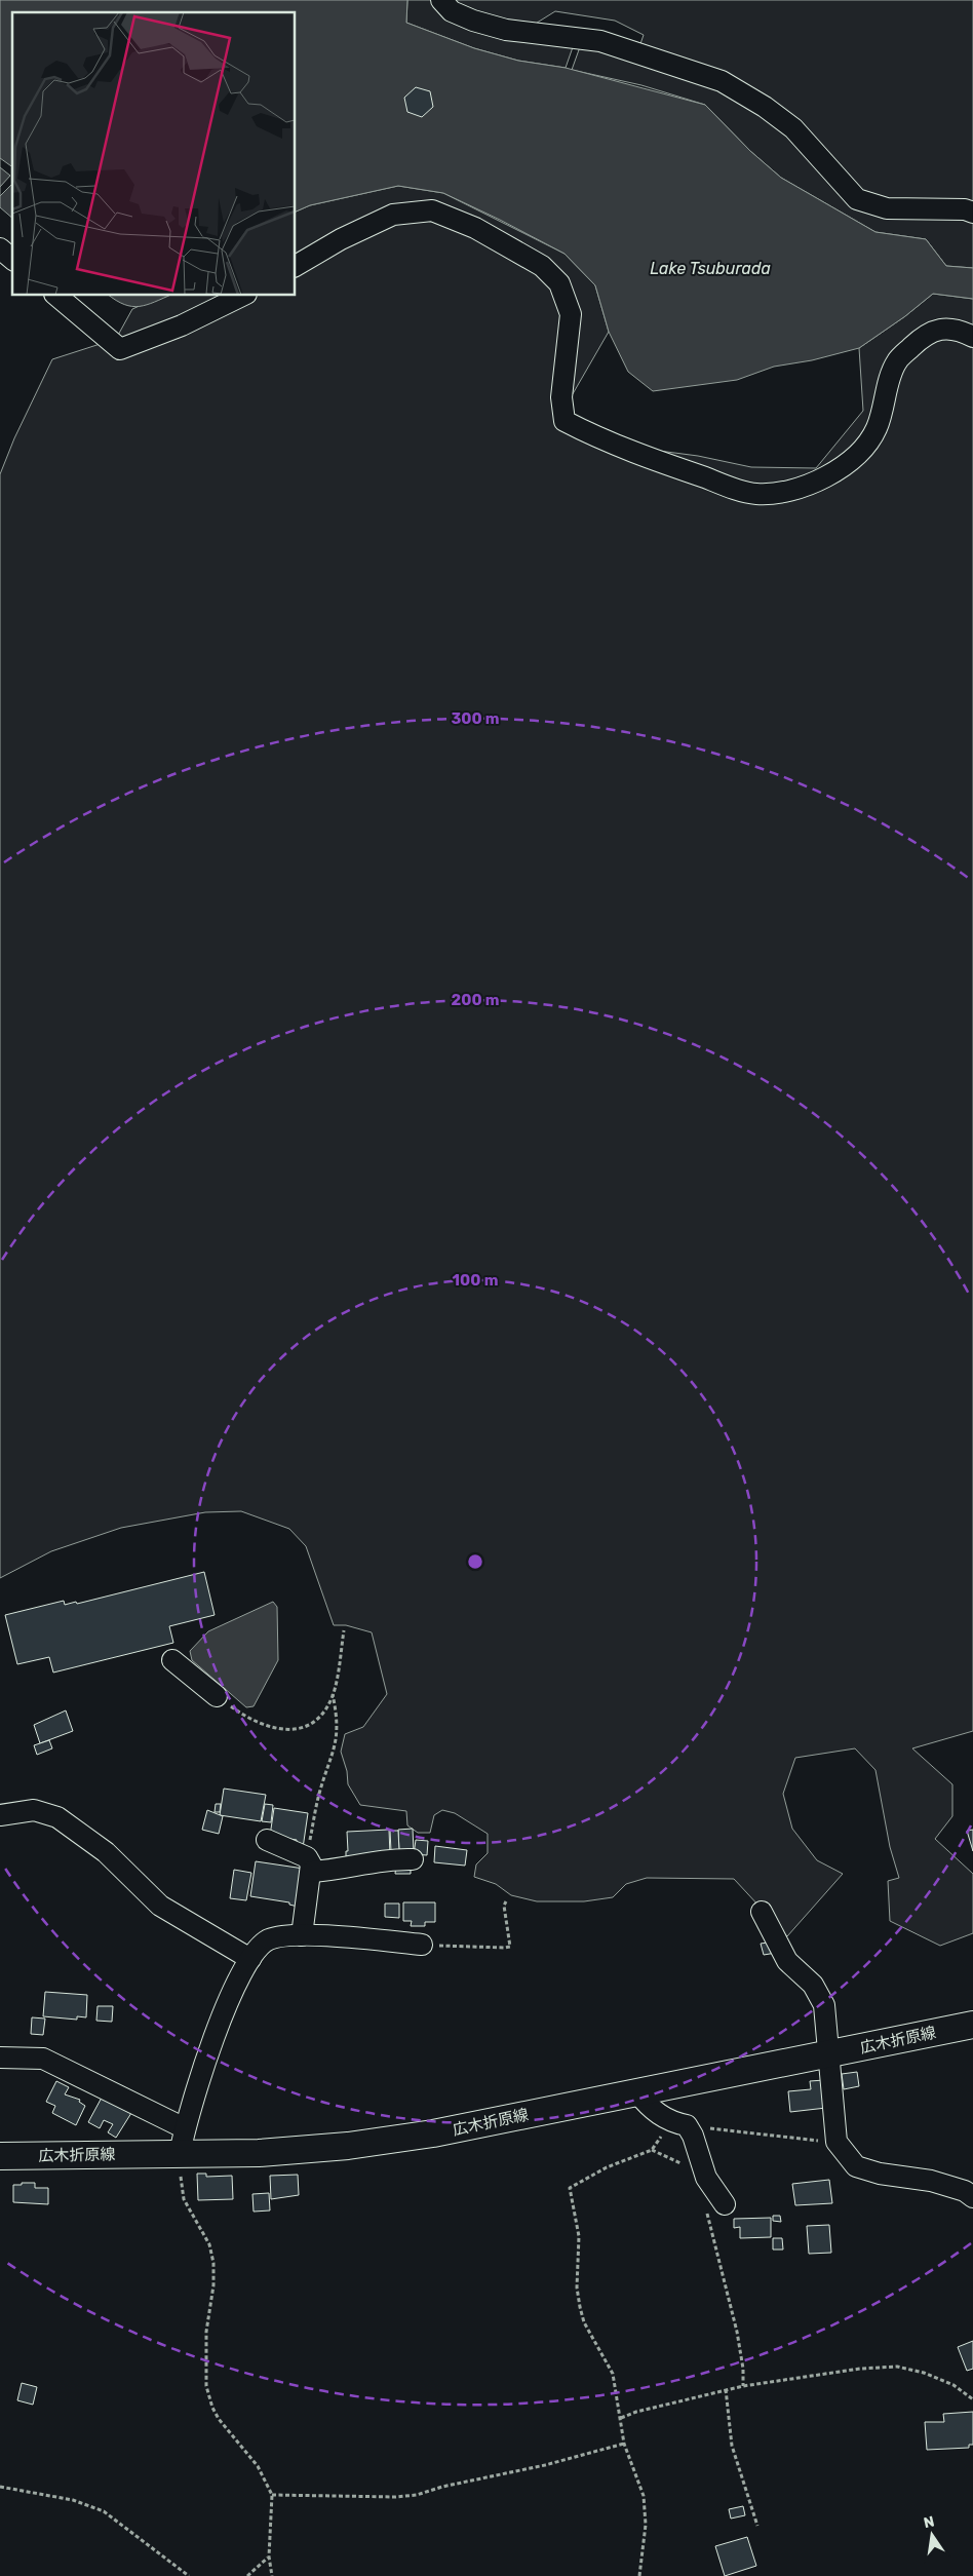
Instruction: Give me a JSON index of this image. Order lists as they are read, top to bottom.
{
  "streets": {
    "main road": ["広木折原線"]
  },
  "water": ["Lake Tsuburada"],
  "north": "top",
  "rings": ["300 m", "200 m", "100 m"]
}
